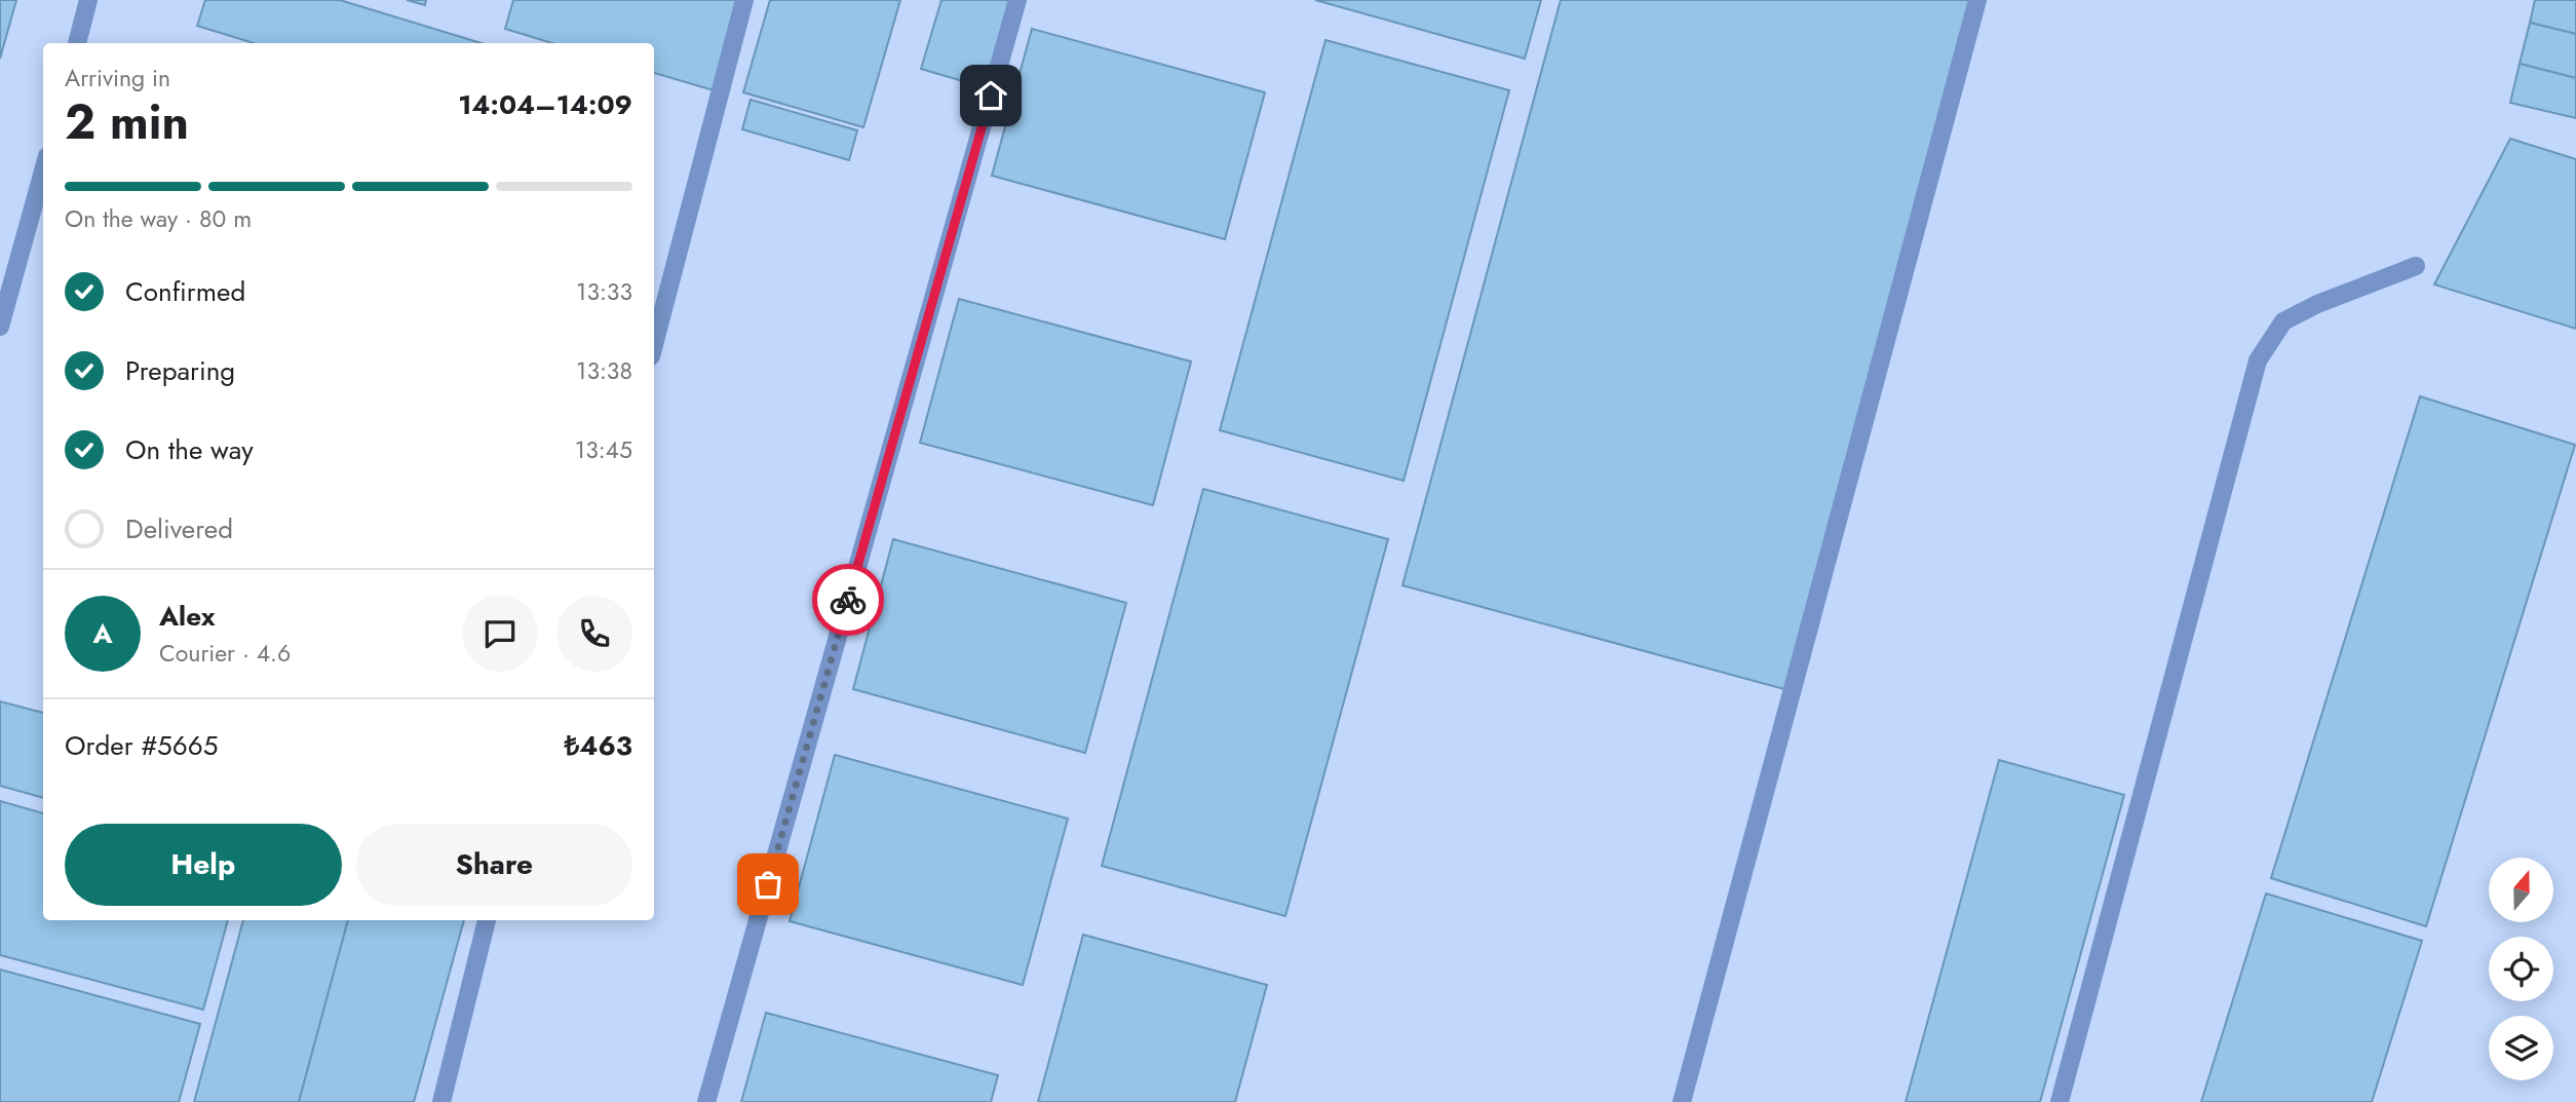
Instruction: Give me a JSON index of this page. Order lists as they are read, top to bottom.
{
  "north": "top",
  "page": {
    "heading": ["2 min", "Arriving in", "14:04–14:09"],
    "panel": [
      "Alex",
      "Courier · 4.6",
      "Order #5665",
      "₺463"
    ],
    "bar": "On the way · 80 m",
    "list": [
      ["Confirmed", "13:33"],
      ["Preparing", "13:38"],
      ["On the way", "13:45"],
      "Delivered"
    ],
    "round": "A",
    "buttons": ["Help", "Share"]
  }
}
